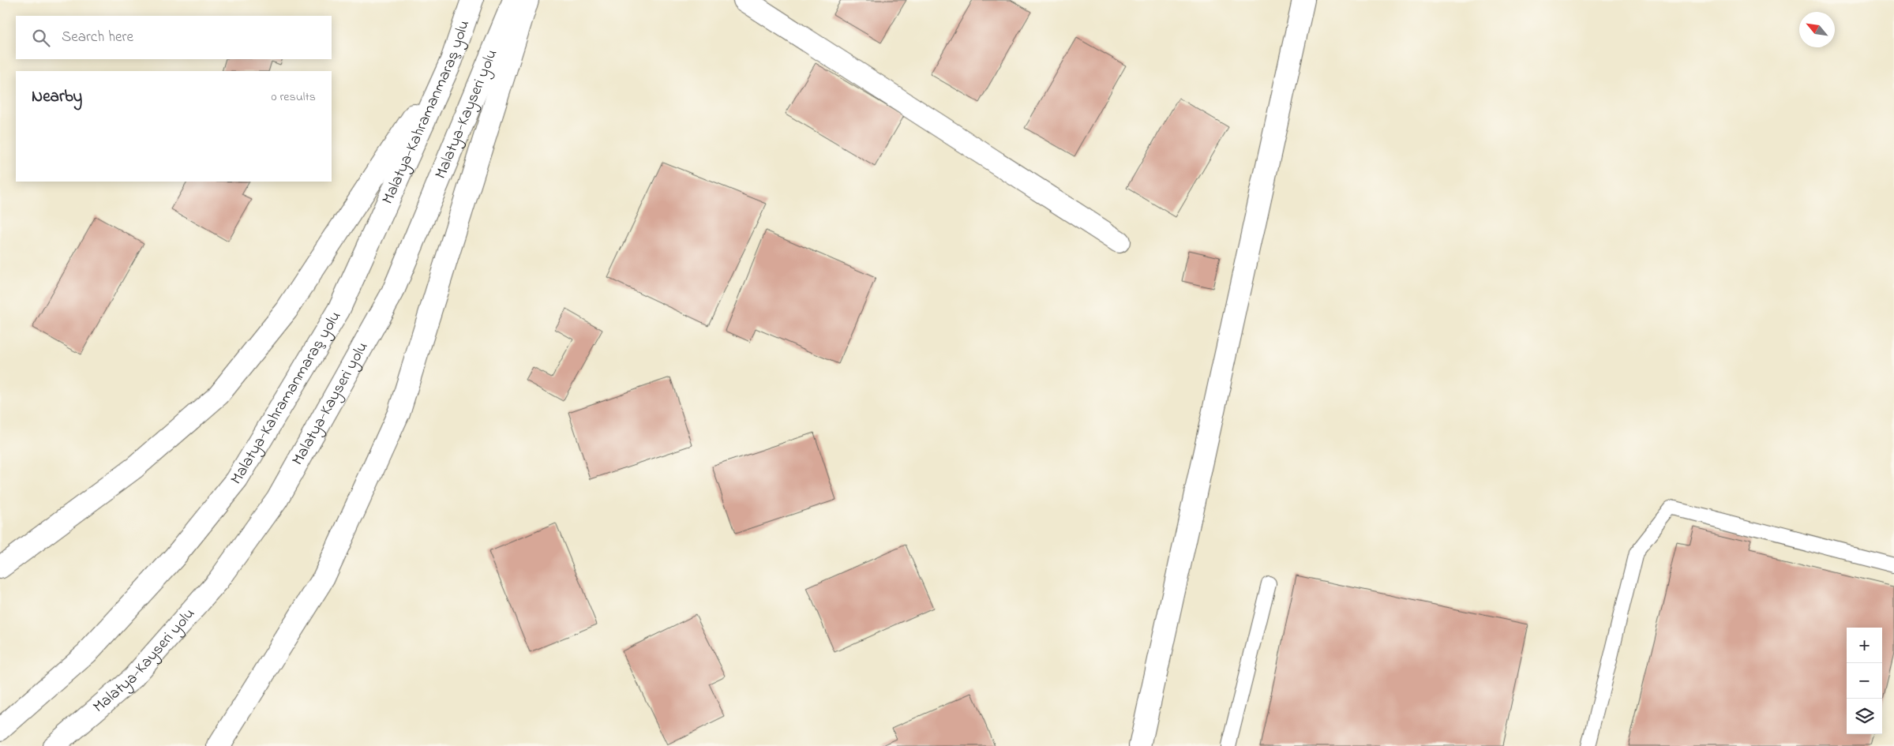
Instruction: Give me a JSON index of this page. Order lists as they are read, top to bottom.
{
  "streets": {
    "main road": ["Malatya-Kahramanmaraş yolu", "Malatya-Kayseri yolu"]
  },
  "north": "top left",
  "page": {
    "search": "Search here",
    "heading": ["Nearby", "0 results"],
    "map_buttons": ["+", "−"]
  }
}
